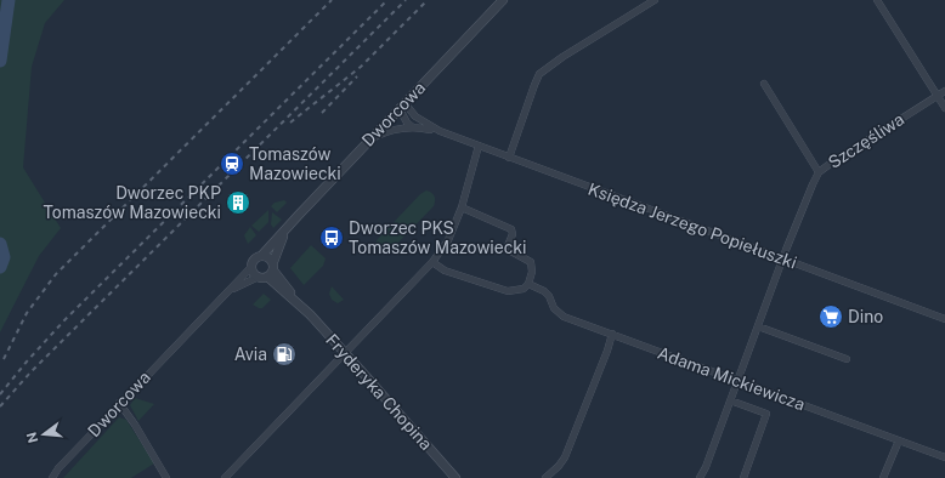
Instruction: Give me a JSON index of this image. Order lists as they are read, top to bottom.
{
  "streets": {
    "street": [
      "Dworcowa",
      "Szczęśliwa",
      "Księdza Jerzego Popiełuszki",
      "Adama Mickiewicza",
      "Fryderyka Chopina"
    ]
  },
  "crossings": [
    ["Dworcowa", "Księdza Jerzego Popiełuszki"],
    ["Dworcowa", "Fryderyka Chopina"],
    ["Szczęśliwa", "Księdza Jerzego Popiełuszki"],
    ["Szczęśliwa", "Adama Mickiewicza"]
  ],
  "places": {
    "station": ["Tomaszów Mazowiecki"],
    "building": ["Dworzec PKP Tomaszów Mazowiecki"],
    "bus stop": ["Dworzec PKS Tomaszów Mazowiecki"],
    "supermarket": ["Dino"],
    "fuel station": ["Avia"]
  },
  "north": "left"
}
